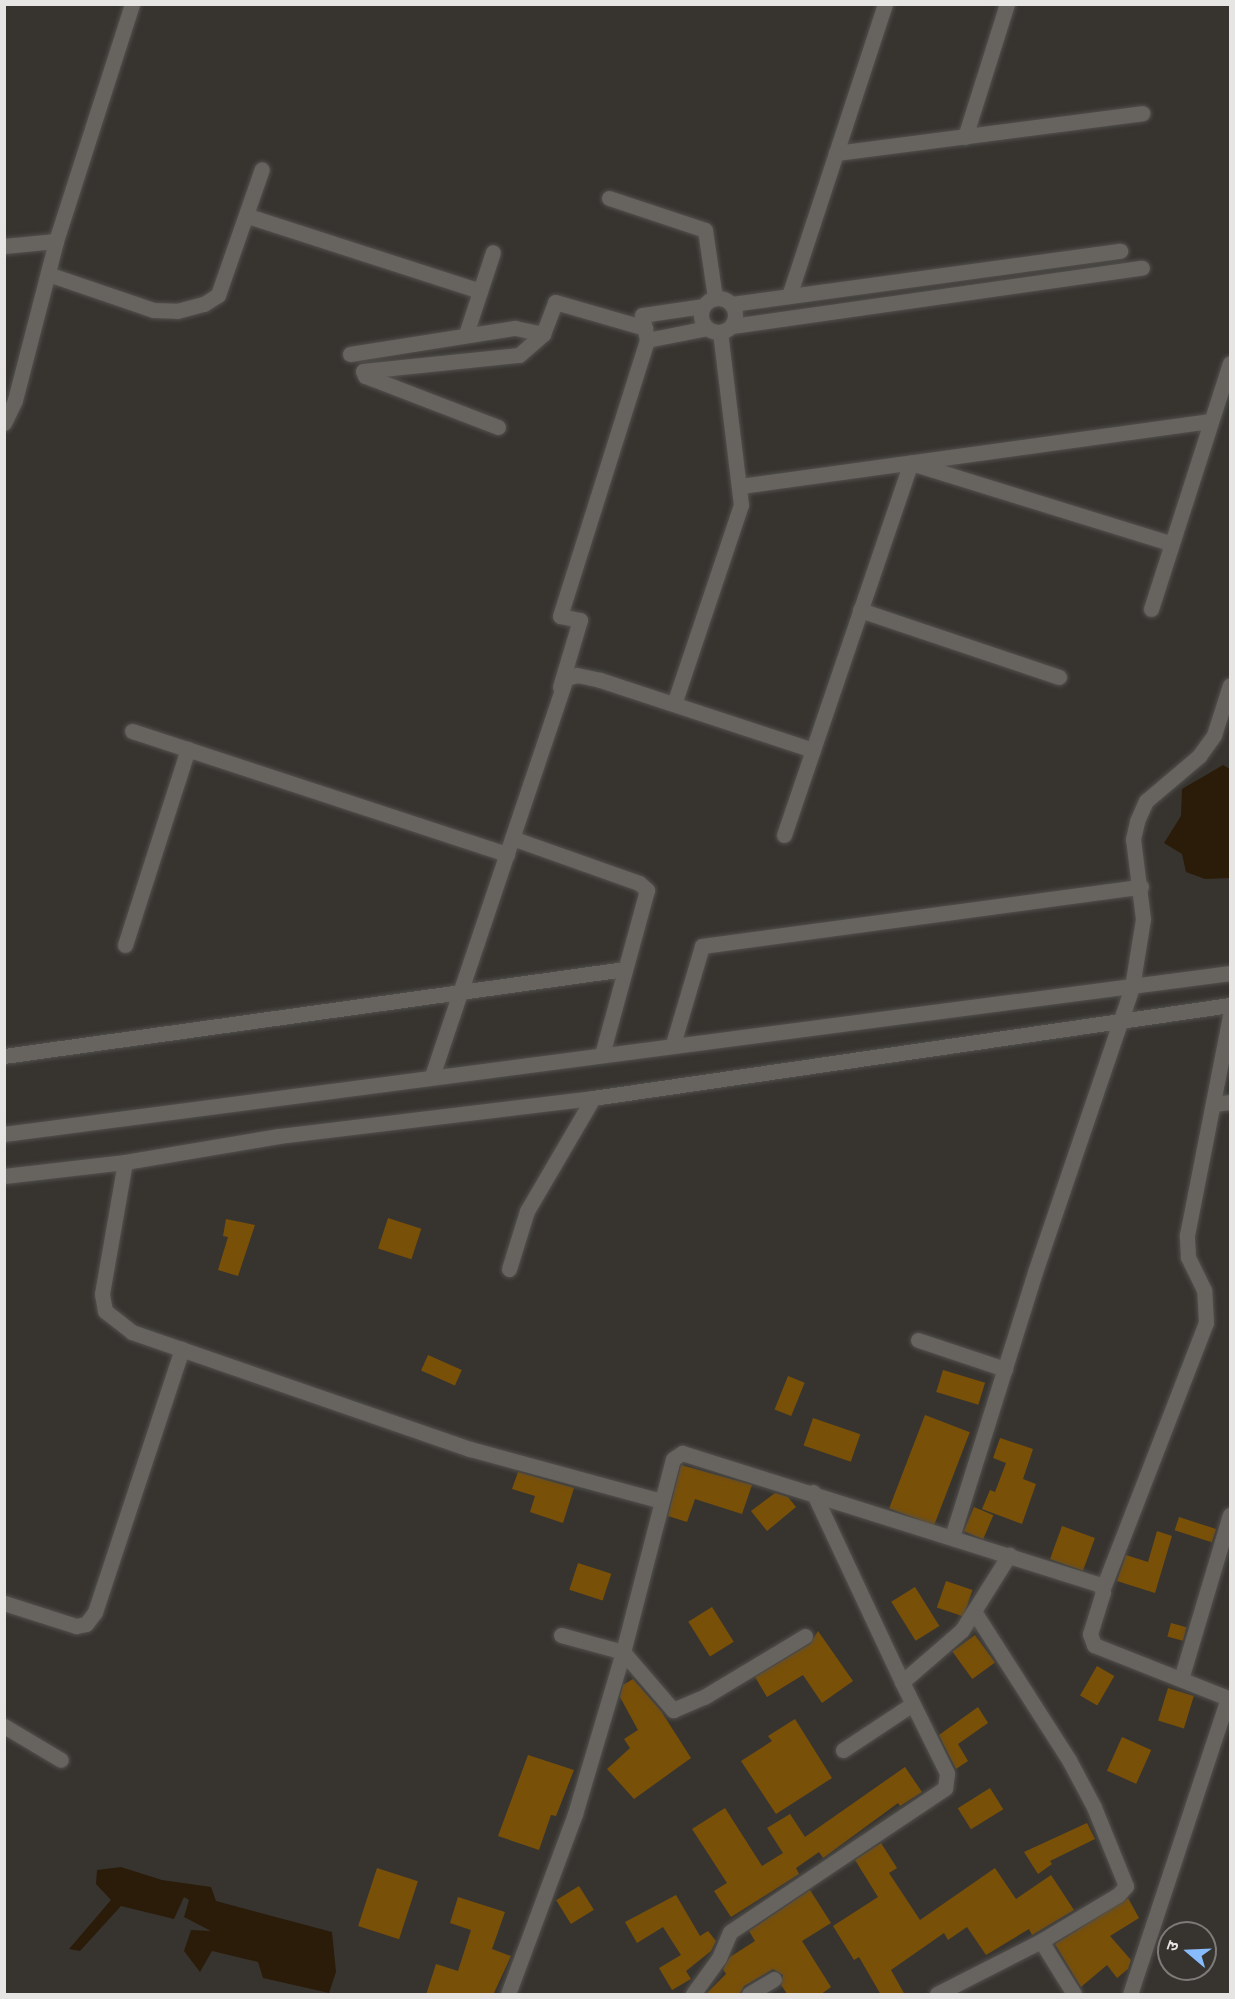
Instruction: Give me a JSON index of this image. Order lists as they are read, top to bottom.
{
  "north": "left"
}
